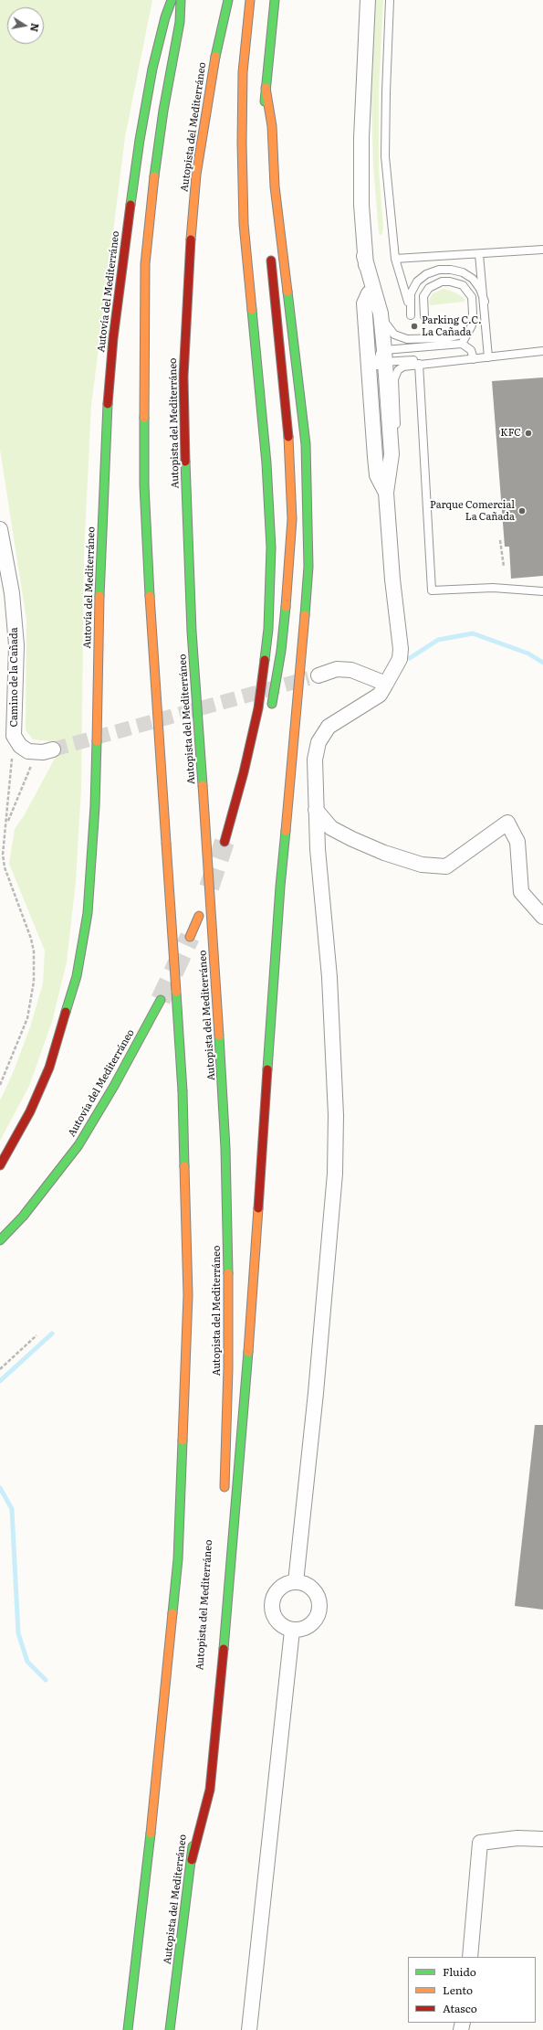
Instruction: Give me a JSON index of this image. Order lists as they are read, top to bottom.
{
  "streets": {
    "highway": ["Autopista del Mediterráneo", "Autovía del Mediterráneo"],
    "street": ["Camino de la Cañada"]
  },
  "places": ["Parking C.C. La Cañada", "KFC", "Parque Comercial La Cañada"],
  "legend": ["Fluido", "Lento", "Atasco"],
  "north": "right"
}
